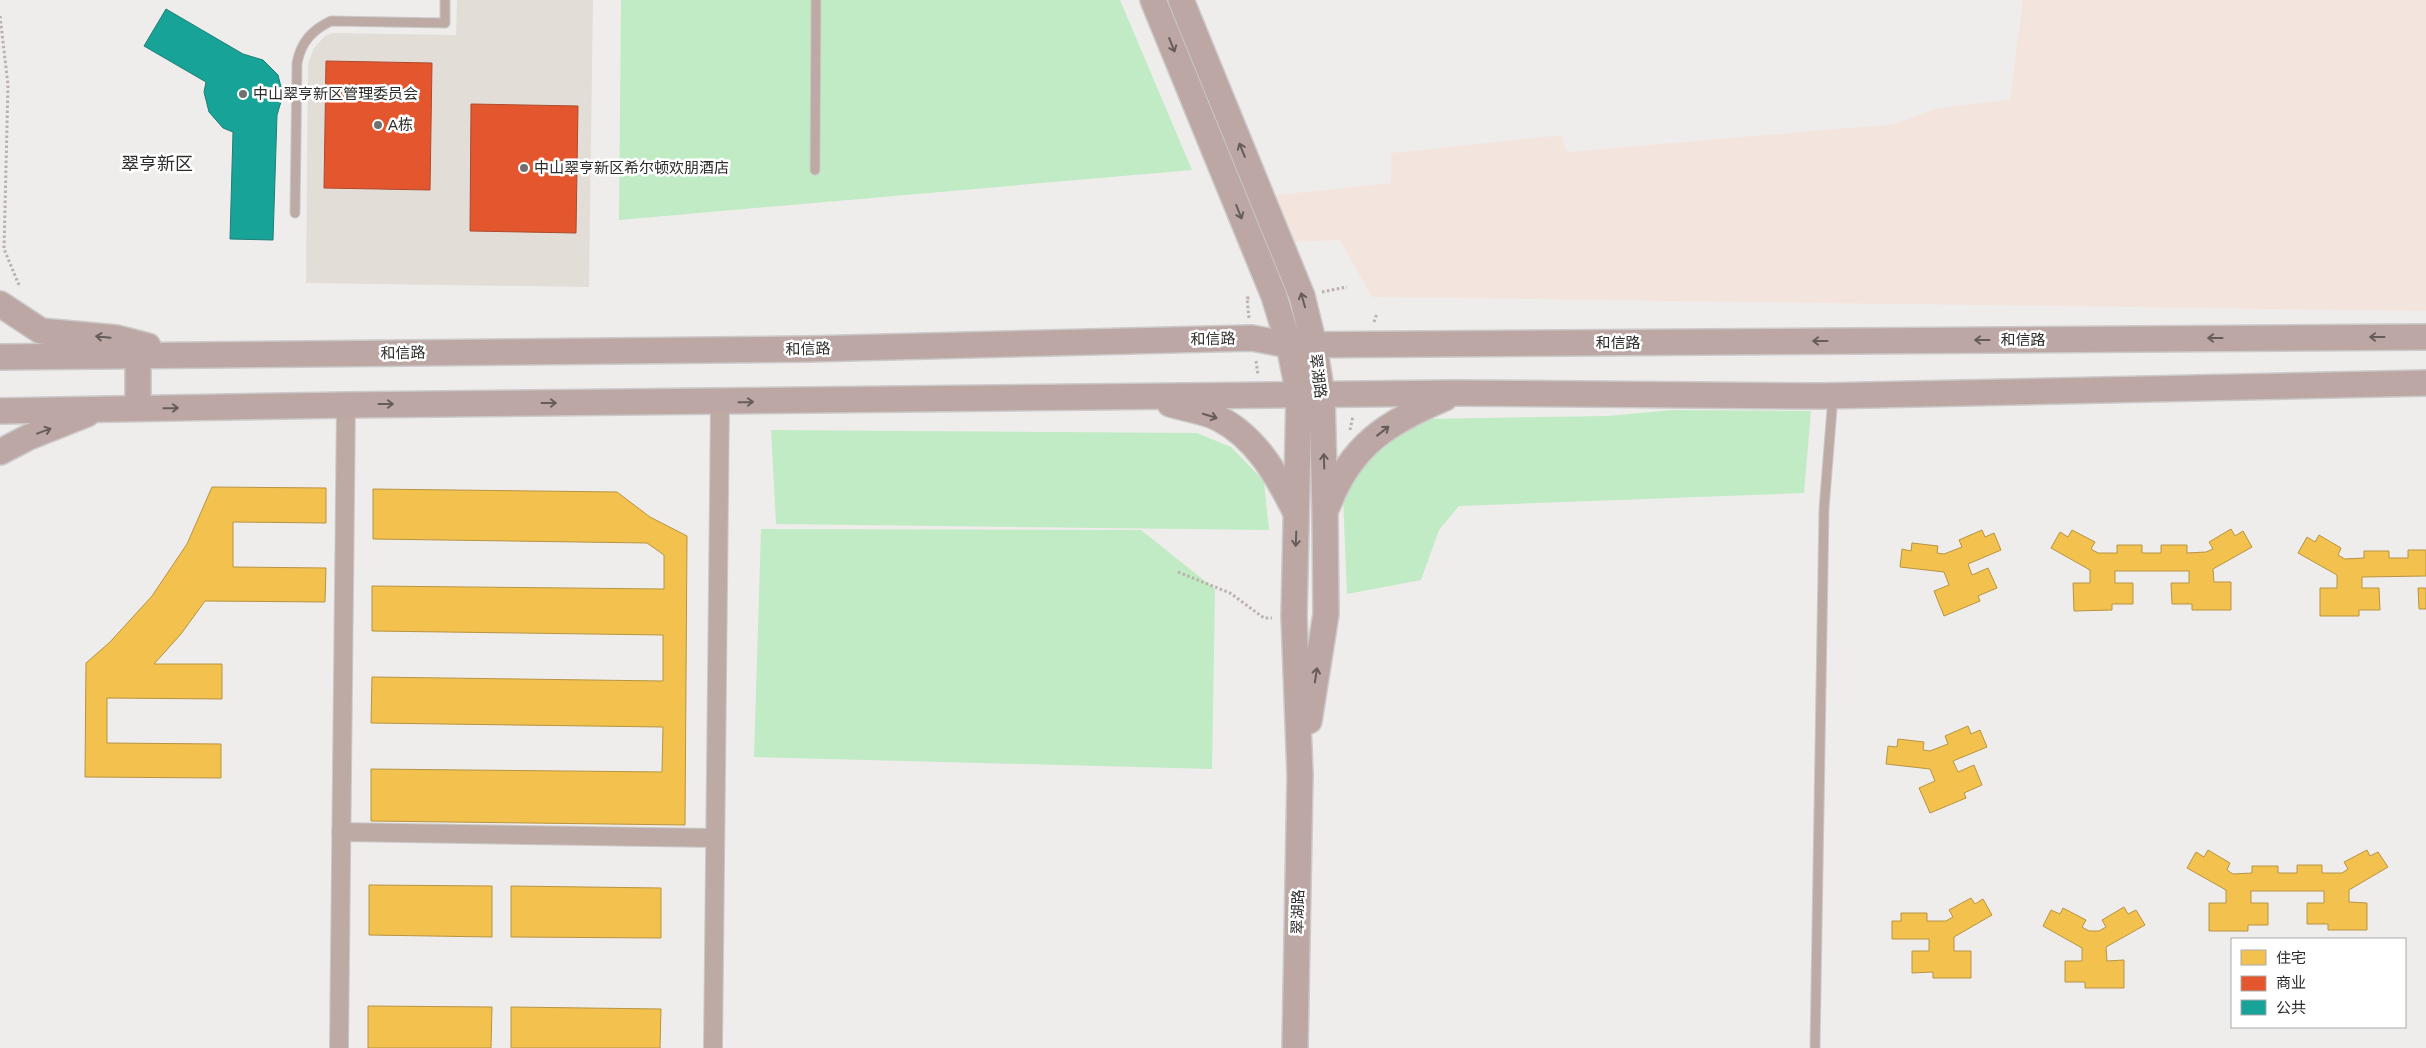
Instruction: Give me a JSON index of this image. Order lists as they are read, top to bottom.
{
  "streets": {
    "street": ["和信路", "翠湖路"]
  },
  "crossings": [
    ["和信路", "翠湖路"]
  ],
  "districts": ["翠亨新区"],
  "places": ["中山翠亨新区管理委员会", "A栋", "中山翠亨新区希尔顿欢朋酒店"],
  "legend": ["住宅", "商业", "公共"]
}
